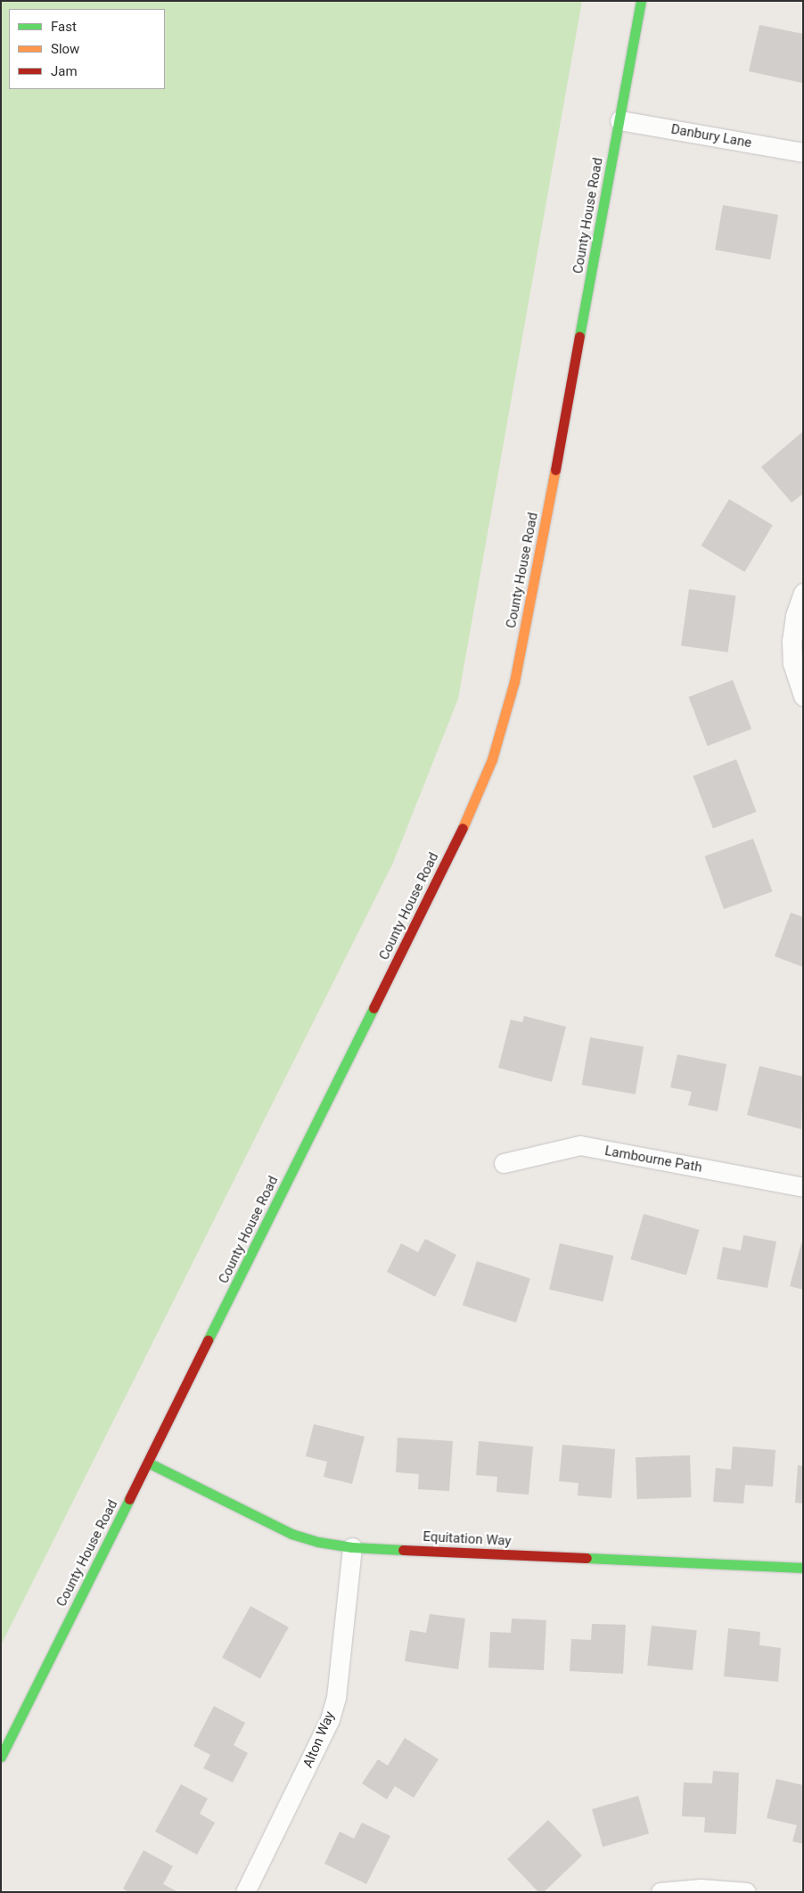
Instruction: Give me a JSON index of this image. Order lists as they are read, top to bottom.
{
  "streets": {
    "street": [
      "Danbury Lane",
      "County House Road",
      "Lambourne Path",
      "Equitation Way",
      "Alton Way"
    ]
  },
  "crossings": [
    ["Danbury Lane", "County House Road"],
    ["County House Road", "Equitation Way"],
    ["Equitation Way", "Alton Way"]
  ],
  "legend": ["Fast", "Slow", "Jam"]
}
